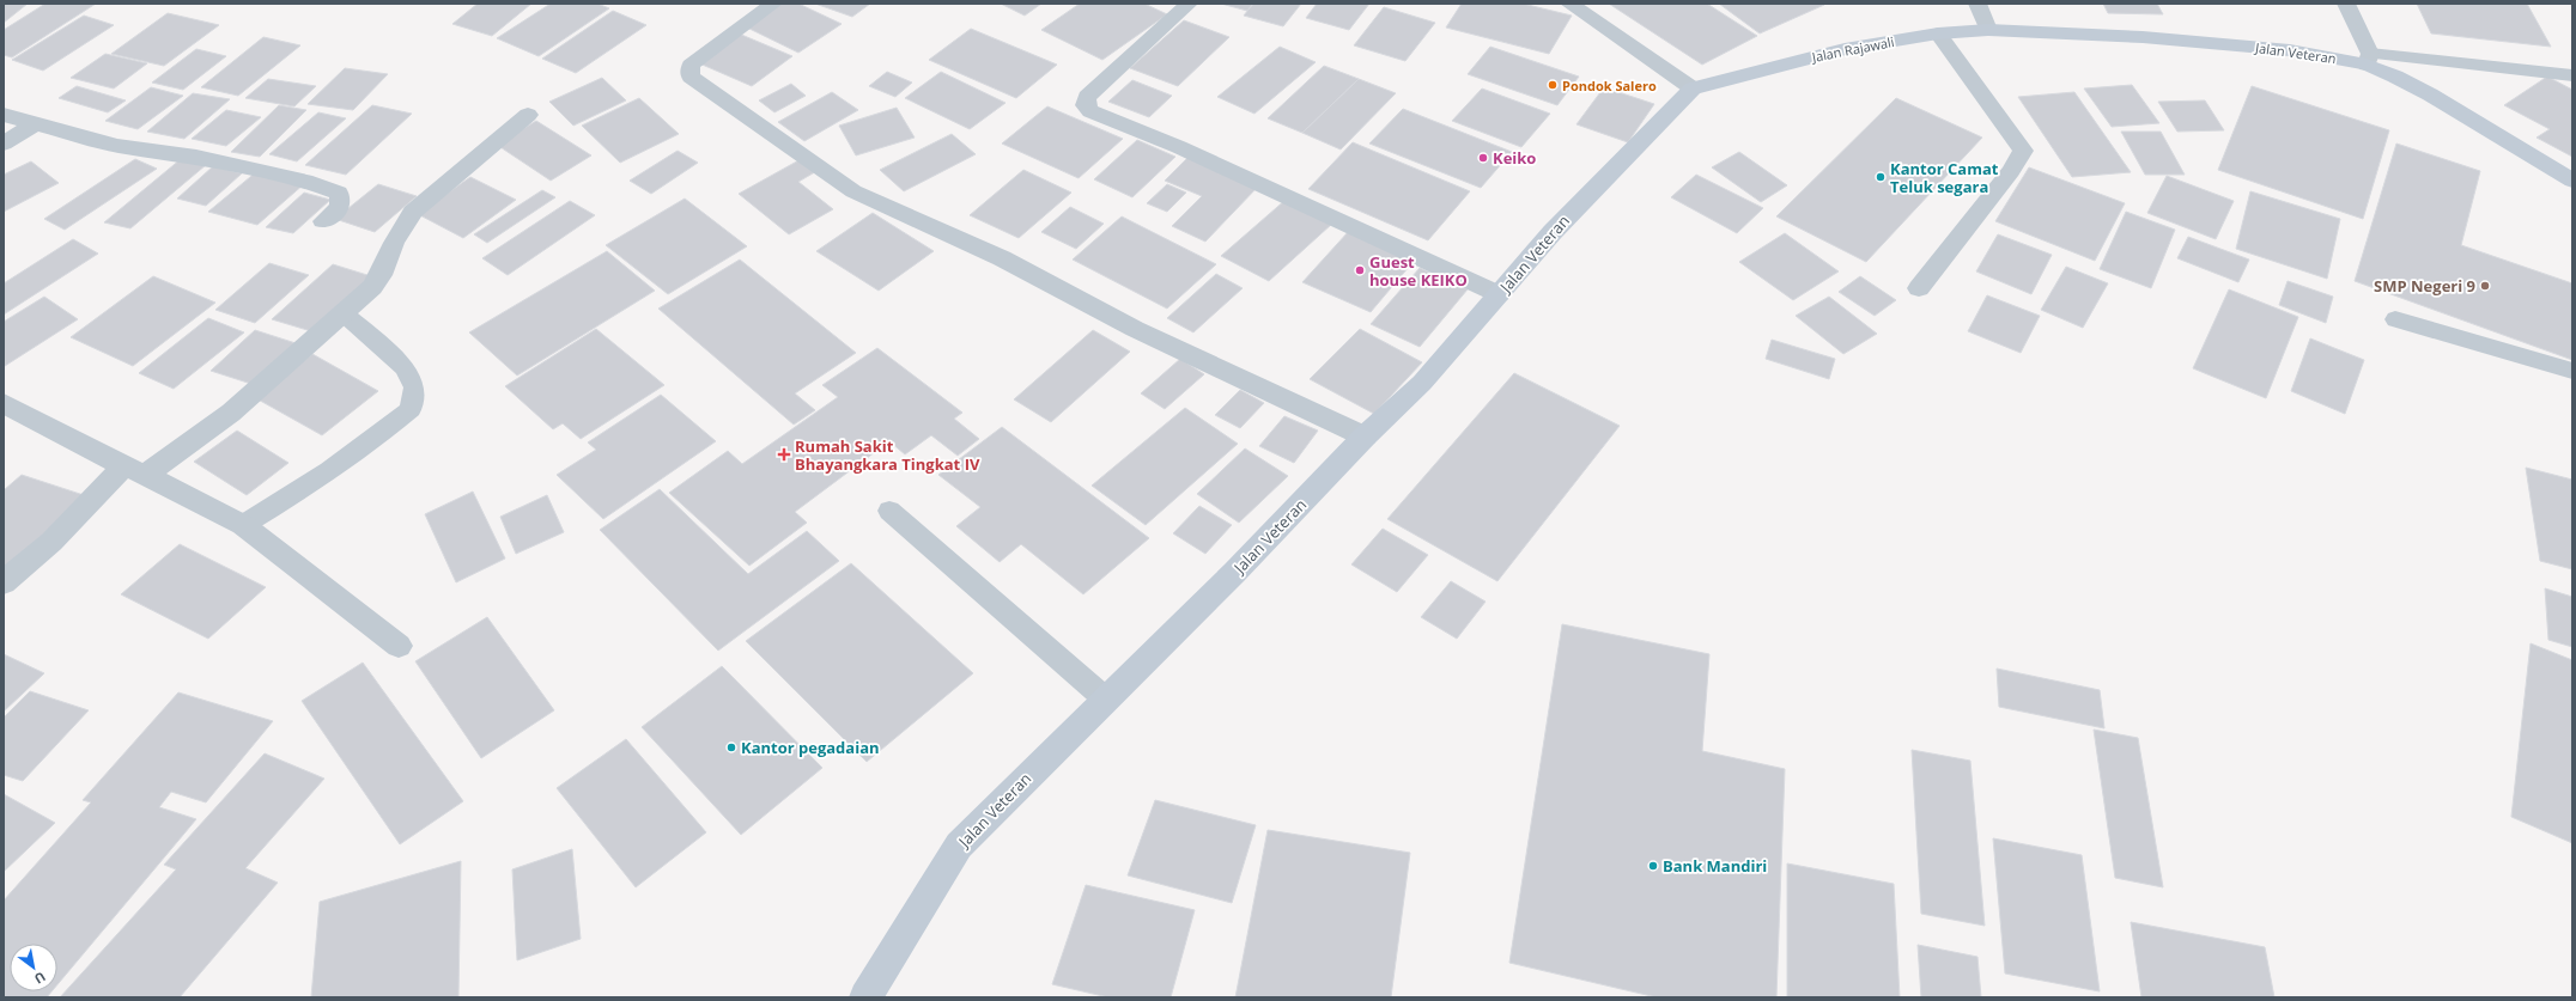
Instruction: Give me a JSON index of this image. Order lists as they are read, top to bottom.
{
  "streets": {
    "street": ["Jalan Rajawali", "Jalan Veteran"]
  },
  "crossings": [
    ["Jalan Rajawali", "Jalan Veteran"]
  ],
  "places": {
    "other": [
      "Pondok Salero",
      "Keiko",
      "Kantor Camat Teluk segara",
      "Guest house KEIKO",
      "SMP Negeri 9",
      "Kantor pegadaian",
      "Bank Mandiri"
    ],
    "health": ["Rumah Sakit Bhayangkara Tingkat IV"]
  },
  "north": "bottom right"
}
